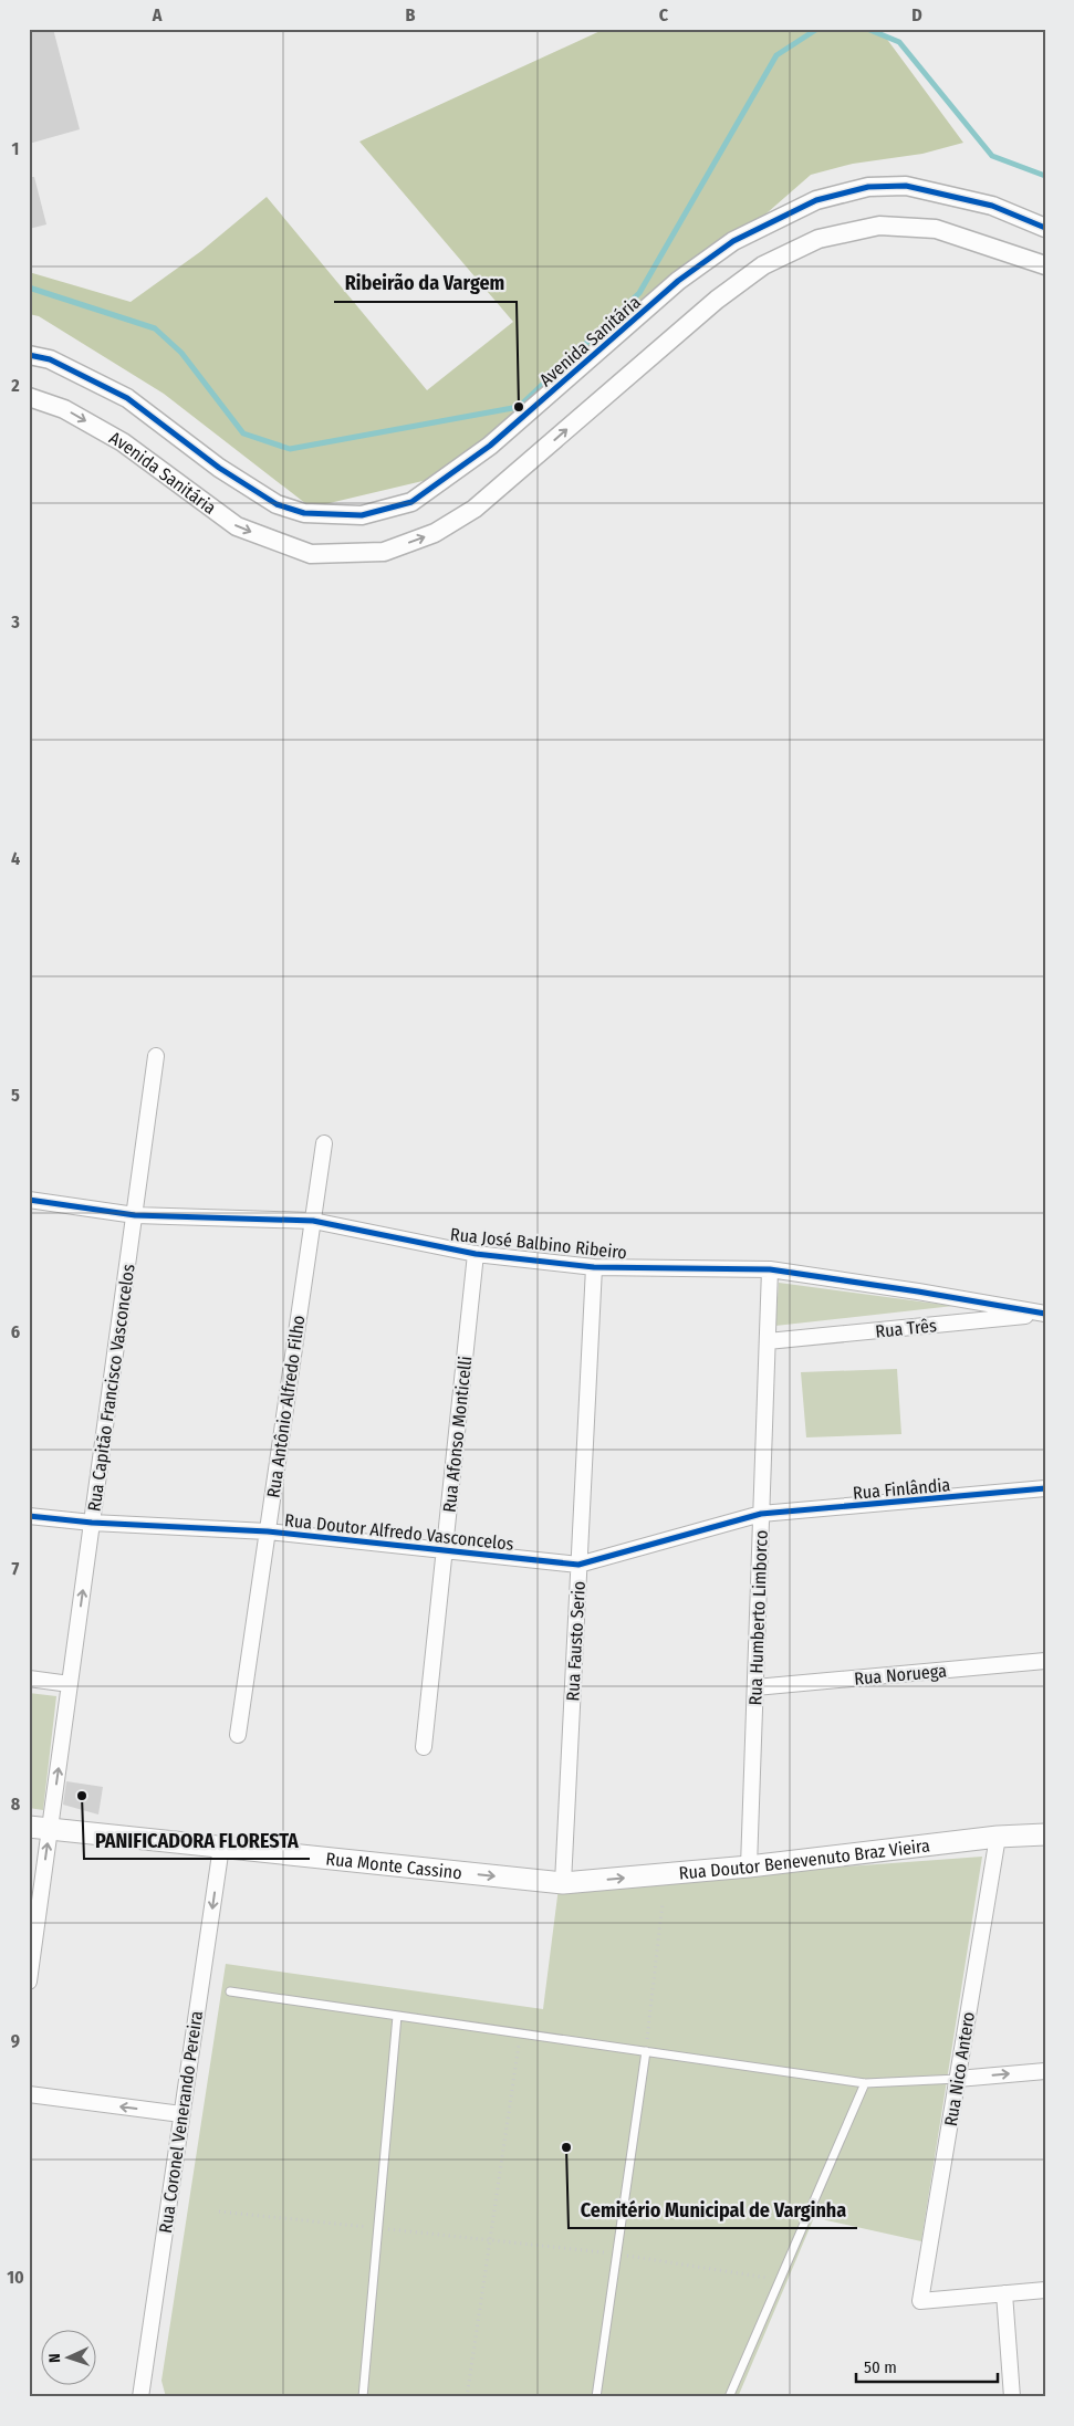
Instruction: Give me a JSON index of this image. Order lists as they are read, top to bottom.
{
  "streets": {
    "main road": ["Rua Doutor Benevenuto Braz Vieira", "Rua Monte Cassino"],
    "street": [
      "Avenida Sanitária",
      "Rua José Balbino Ribeiro",
      "Rua Três",
      "Rua Capitão Francisco Vasconcelos",
      "Rua Antônio Alfredo Filho",
      "Rua Afonso Monticelli",
      "Rua Finlândia",
      "Rua Doutor Alfredo Vasconcelos",
      "Rua Humberto Limborco",
      "Rua Fausto Serio",
      "Rua Noruega",
      "Rua Nico Antero",
      "Rua Coronel Venerando Pereira"
    ]
  },
  "crossings": [
    ["Rua José Balbino Ribeiro", "Rua Três"],
    ["Rua José Balbino Ribeiro", "Rua Capitão Francisco Vasconcelos"],
    ["Rua José Balbino Ribeiro", "Rua Antônio Alfredo Filho"],
    ["Rua José Balbino Ribeiro", "Rua Afonso Monticelli"],
    ["Rua José Balbino Ribeiro", "Rua Humberto Limborco"],
    ["Rua José Balbino Ribeiro", "Rua Fausto Serio"],
    ["Rua Três", "Rua Humberto Limborco"],
    ["Rua Capitão Francisco Vasconcelos", "Rua Doutor Alfredo Vasconcelos"],
    ["Rua Capitão Francisco Vasconcelos", "Rua Monte Cassino"],
    ["Rua Antônio Alfredo Filho", "Rua Doutor Alfredo Vasconcelos"],
    ["Rua Afonso Monticelli", "Rua Doutor Alfredo Vasconcelos"],
    ["Rua Finlândia", "Rua Doutor Alfredo Vasconcelos"],
    ["Rua Finlândia", "Rua Humberto Limborco"],
    ["Rua Doutor Alfredo Vasconcelos", "Rua Humberto Limborco"],
    ["Rua Doutor Alfredo Vasconcelos", "Rua Fausto Serio"],
    ["Rua Humberto Limborco", "Rua Noruega"],
    ["Rua Humberto Limborco", "Rua Doutor Benevenuto Braz Vieira"],
    ["Rua Fausto Serio", "Rua Doutor Benevenuto Braz Vieira"],
    ["Rua Fausto Serio", "Rua Monte Cassino"],
    ["Rua Doutor Benevenuto Braz Vieira", "Rua Monte Cassino"],
    ["Rua Doutor Benevenuto Braz Vieira", "Rua Nico Antero"],
    ["Rua Monte Cassino", "Rua Coronel Venerando Pereira"]
  ],
  "one_way": [
    "Avenida Sanitária",
    "Rua Capitão Francisco Vasconcelos",
    "Rua Doutor Benevenuto Braz Vieira",
    "Rua Monte Cassino",
    "Rua Coronel Venerando Pereira"
  ],
  "places": ["Ribeirão da Vargem", "PANIFICADORA FLORESTA", "Cemitério Municipal de Varginha"],
  "scale_bar": "50 m",
  "north": "left",
  "grid": {
    "columns": [
      "A",
      "B",
      "C",
      "D"
    ],
    "rows": [
      "1",
      "2",
      "3",
      "4",
      "5",
      "6",
      "7",
      "8",
      "9",
      "10"
    ]
  }
}
